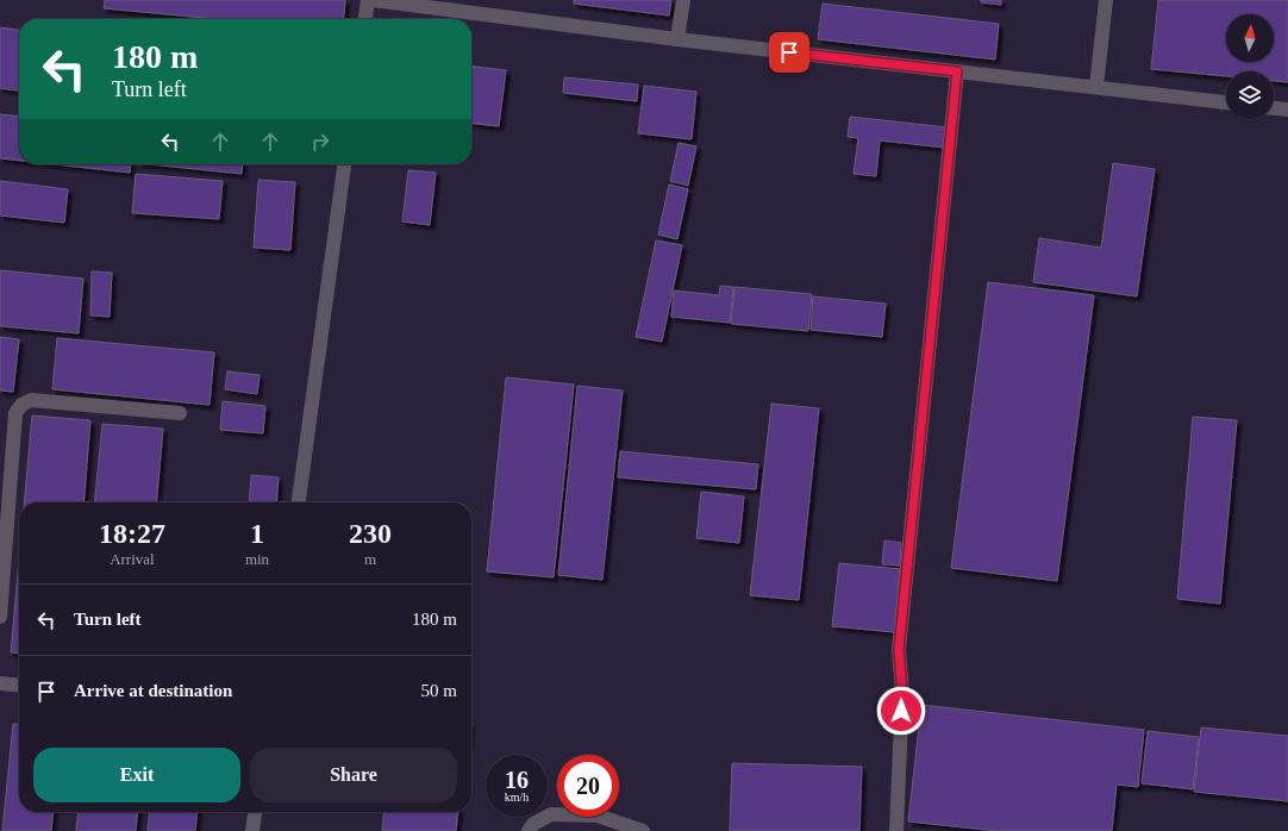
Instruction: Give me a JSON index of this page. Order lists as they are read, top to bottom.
{
  "north": "top",
  "page": {
    "turn": ["180 m", "Turn left"],
    "eta": [
      "18:27",
      "Arrival",
      "1",
      "min",
      "230",
      "m"
    ],
    "list": [
      {
        "name": "Turn left",
        "value": "180 m"
      },
      {
        "name": "Arrive at destination",
        "value": "50 m"
      }
    ],
    "buttons": ["Exit", "Share"],
    "speed": "16 km/h",
    "limit": "20"
  }
}
